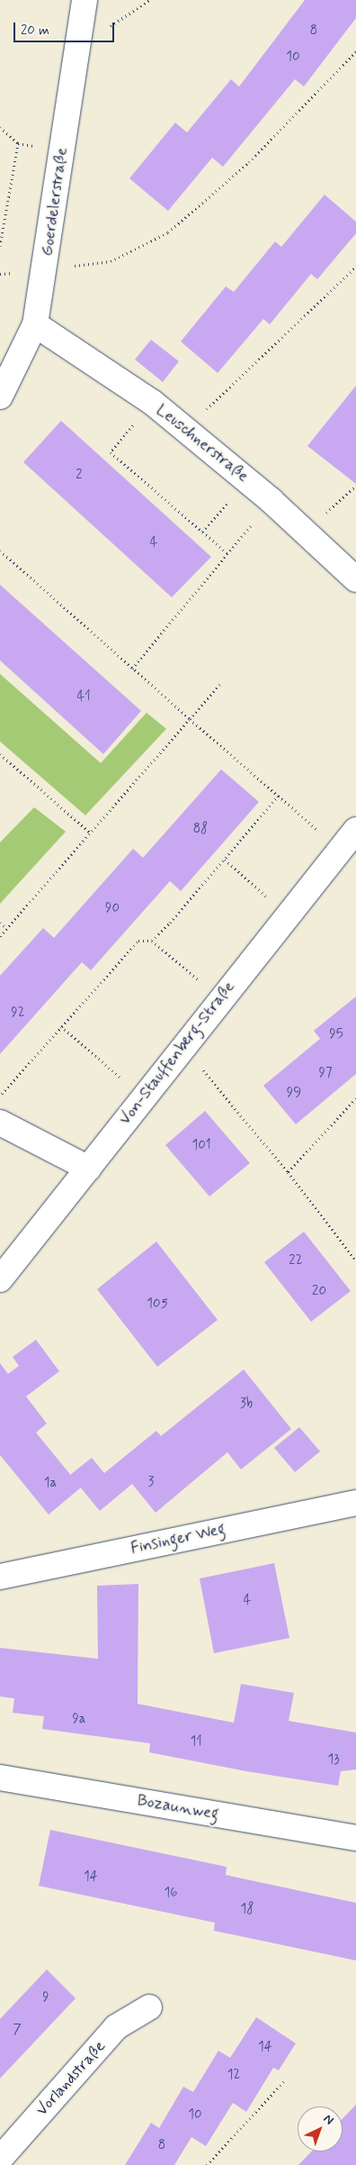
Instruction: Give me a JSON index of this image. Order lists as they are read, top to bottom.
{
  "streets": {
    "street": [
      "Goerdelerstraße",
      "Leuschnerstraße",
      "Von-Stauffenberg-Straße",
      "Finsinger Weg",
      "Bozaunweg",
      "Vorlandstraße"
    ]
  },
  "crossings": [
    ["Goerdelerstraße", "Leuschnerstraße"]
  ],
  "house_numbers": [
    "8",
    "10",
    "2",
    "4",
    "41",
    "88",
    "90",
    "92",
    "95",
    "97",
    "99",
    "101",
    "22",
    "20",
    "105",
    "3b",
    "3",
    "1a",
    "4",
    "9a",
    "11",
    "13",
    "14",
    "16",
    "18",
    "9",
    "7",
    "14",
    "12",
    "10",
    "8"
  ],
  "scale_bar": "20 m",
  "north": "top right"
}
